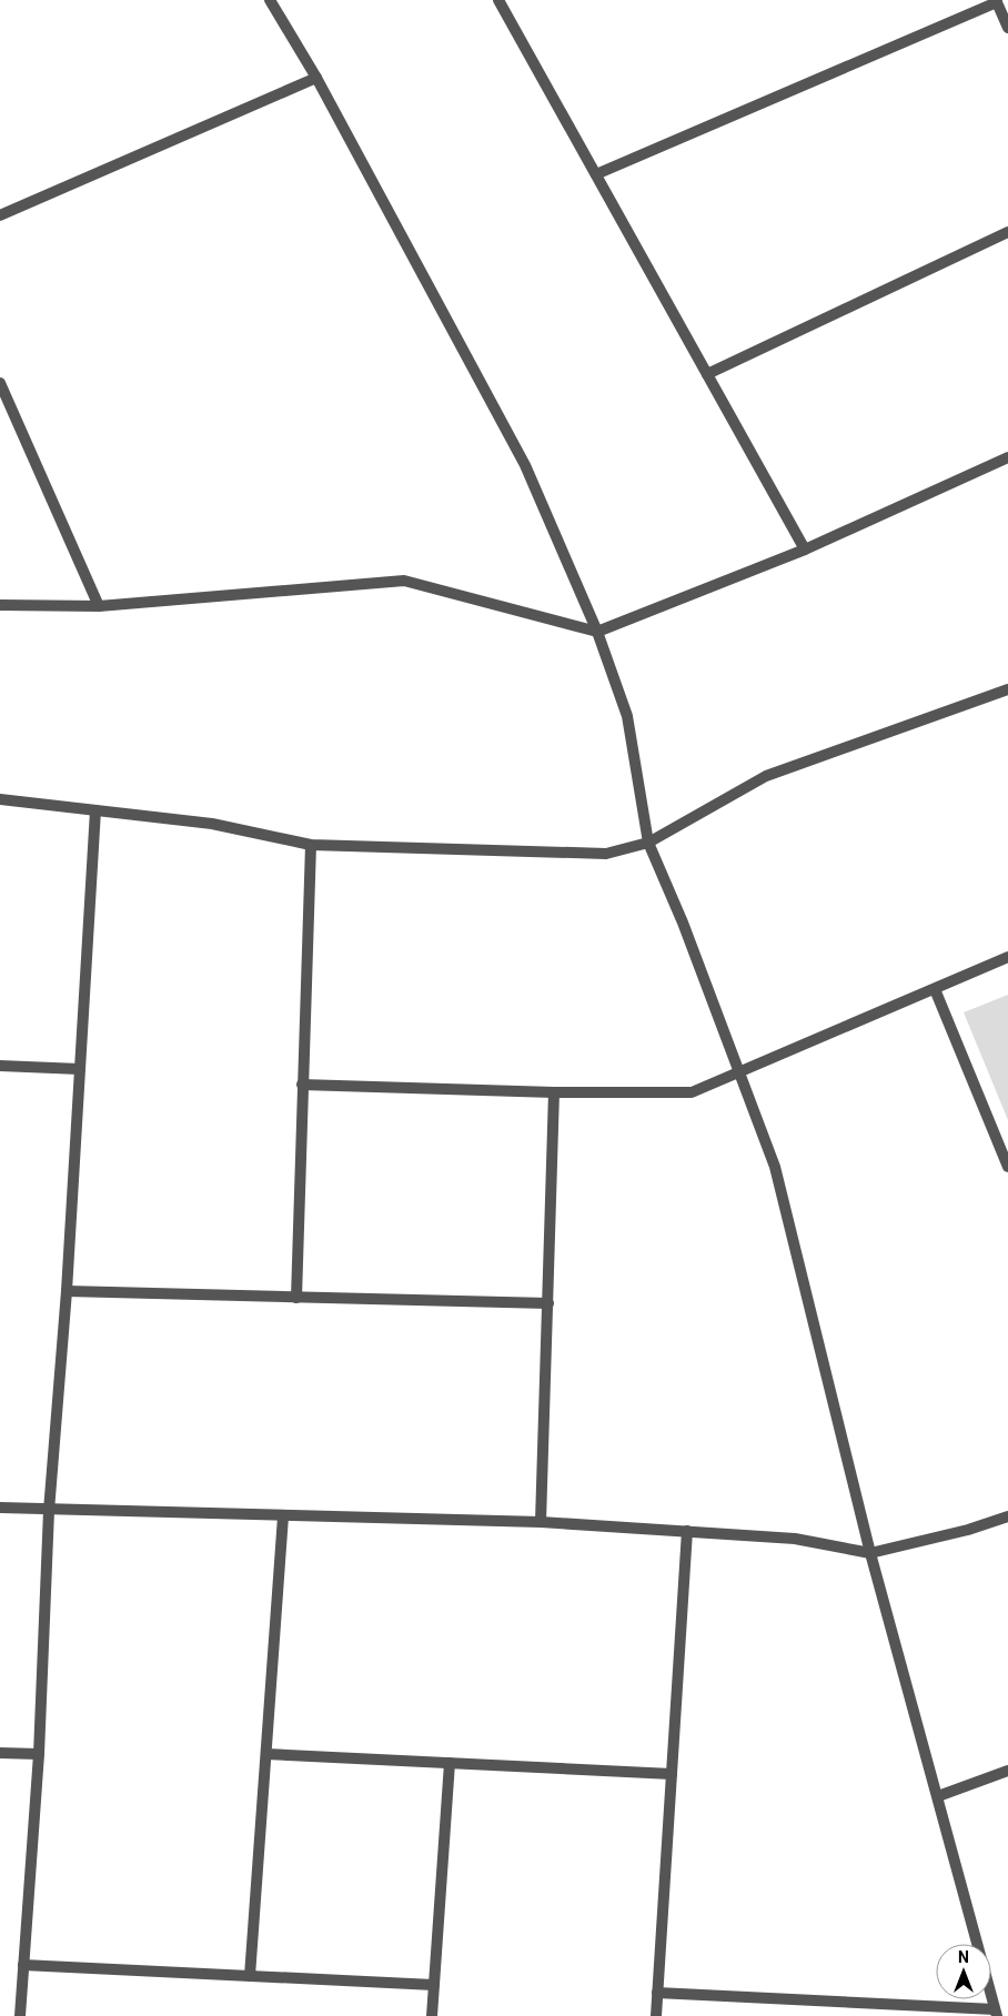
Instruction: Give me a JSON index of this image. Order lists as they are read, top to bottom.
{
  "north": "top"
}
